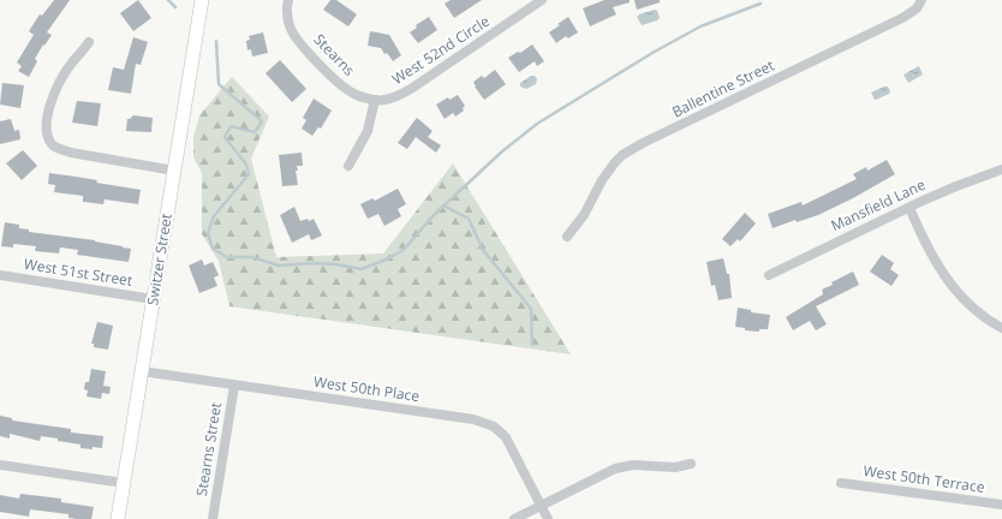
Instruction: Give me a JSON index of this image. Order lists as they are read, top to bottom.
{
  "streets": {
    "street": [
      "West 52nd Circle",
      "Stearns",
      "Ballentine Street",
      "Mansfield Lane",
      "Switzer Street",
      "West 51st Street",
      "West 50th Place",
      "Stearns Street",
      "West 50th Terrace"
    ]
  },
  "crossings": [
    ["West 52nd Circle", "Stearns"],
    ["Switzer Street", "West 51st Street"],
    ["Switzer Street", "West 50th Place"],
    ["West 50th Place", "Stearns Street"]
  ]
}
